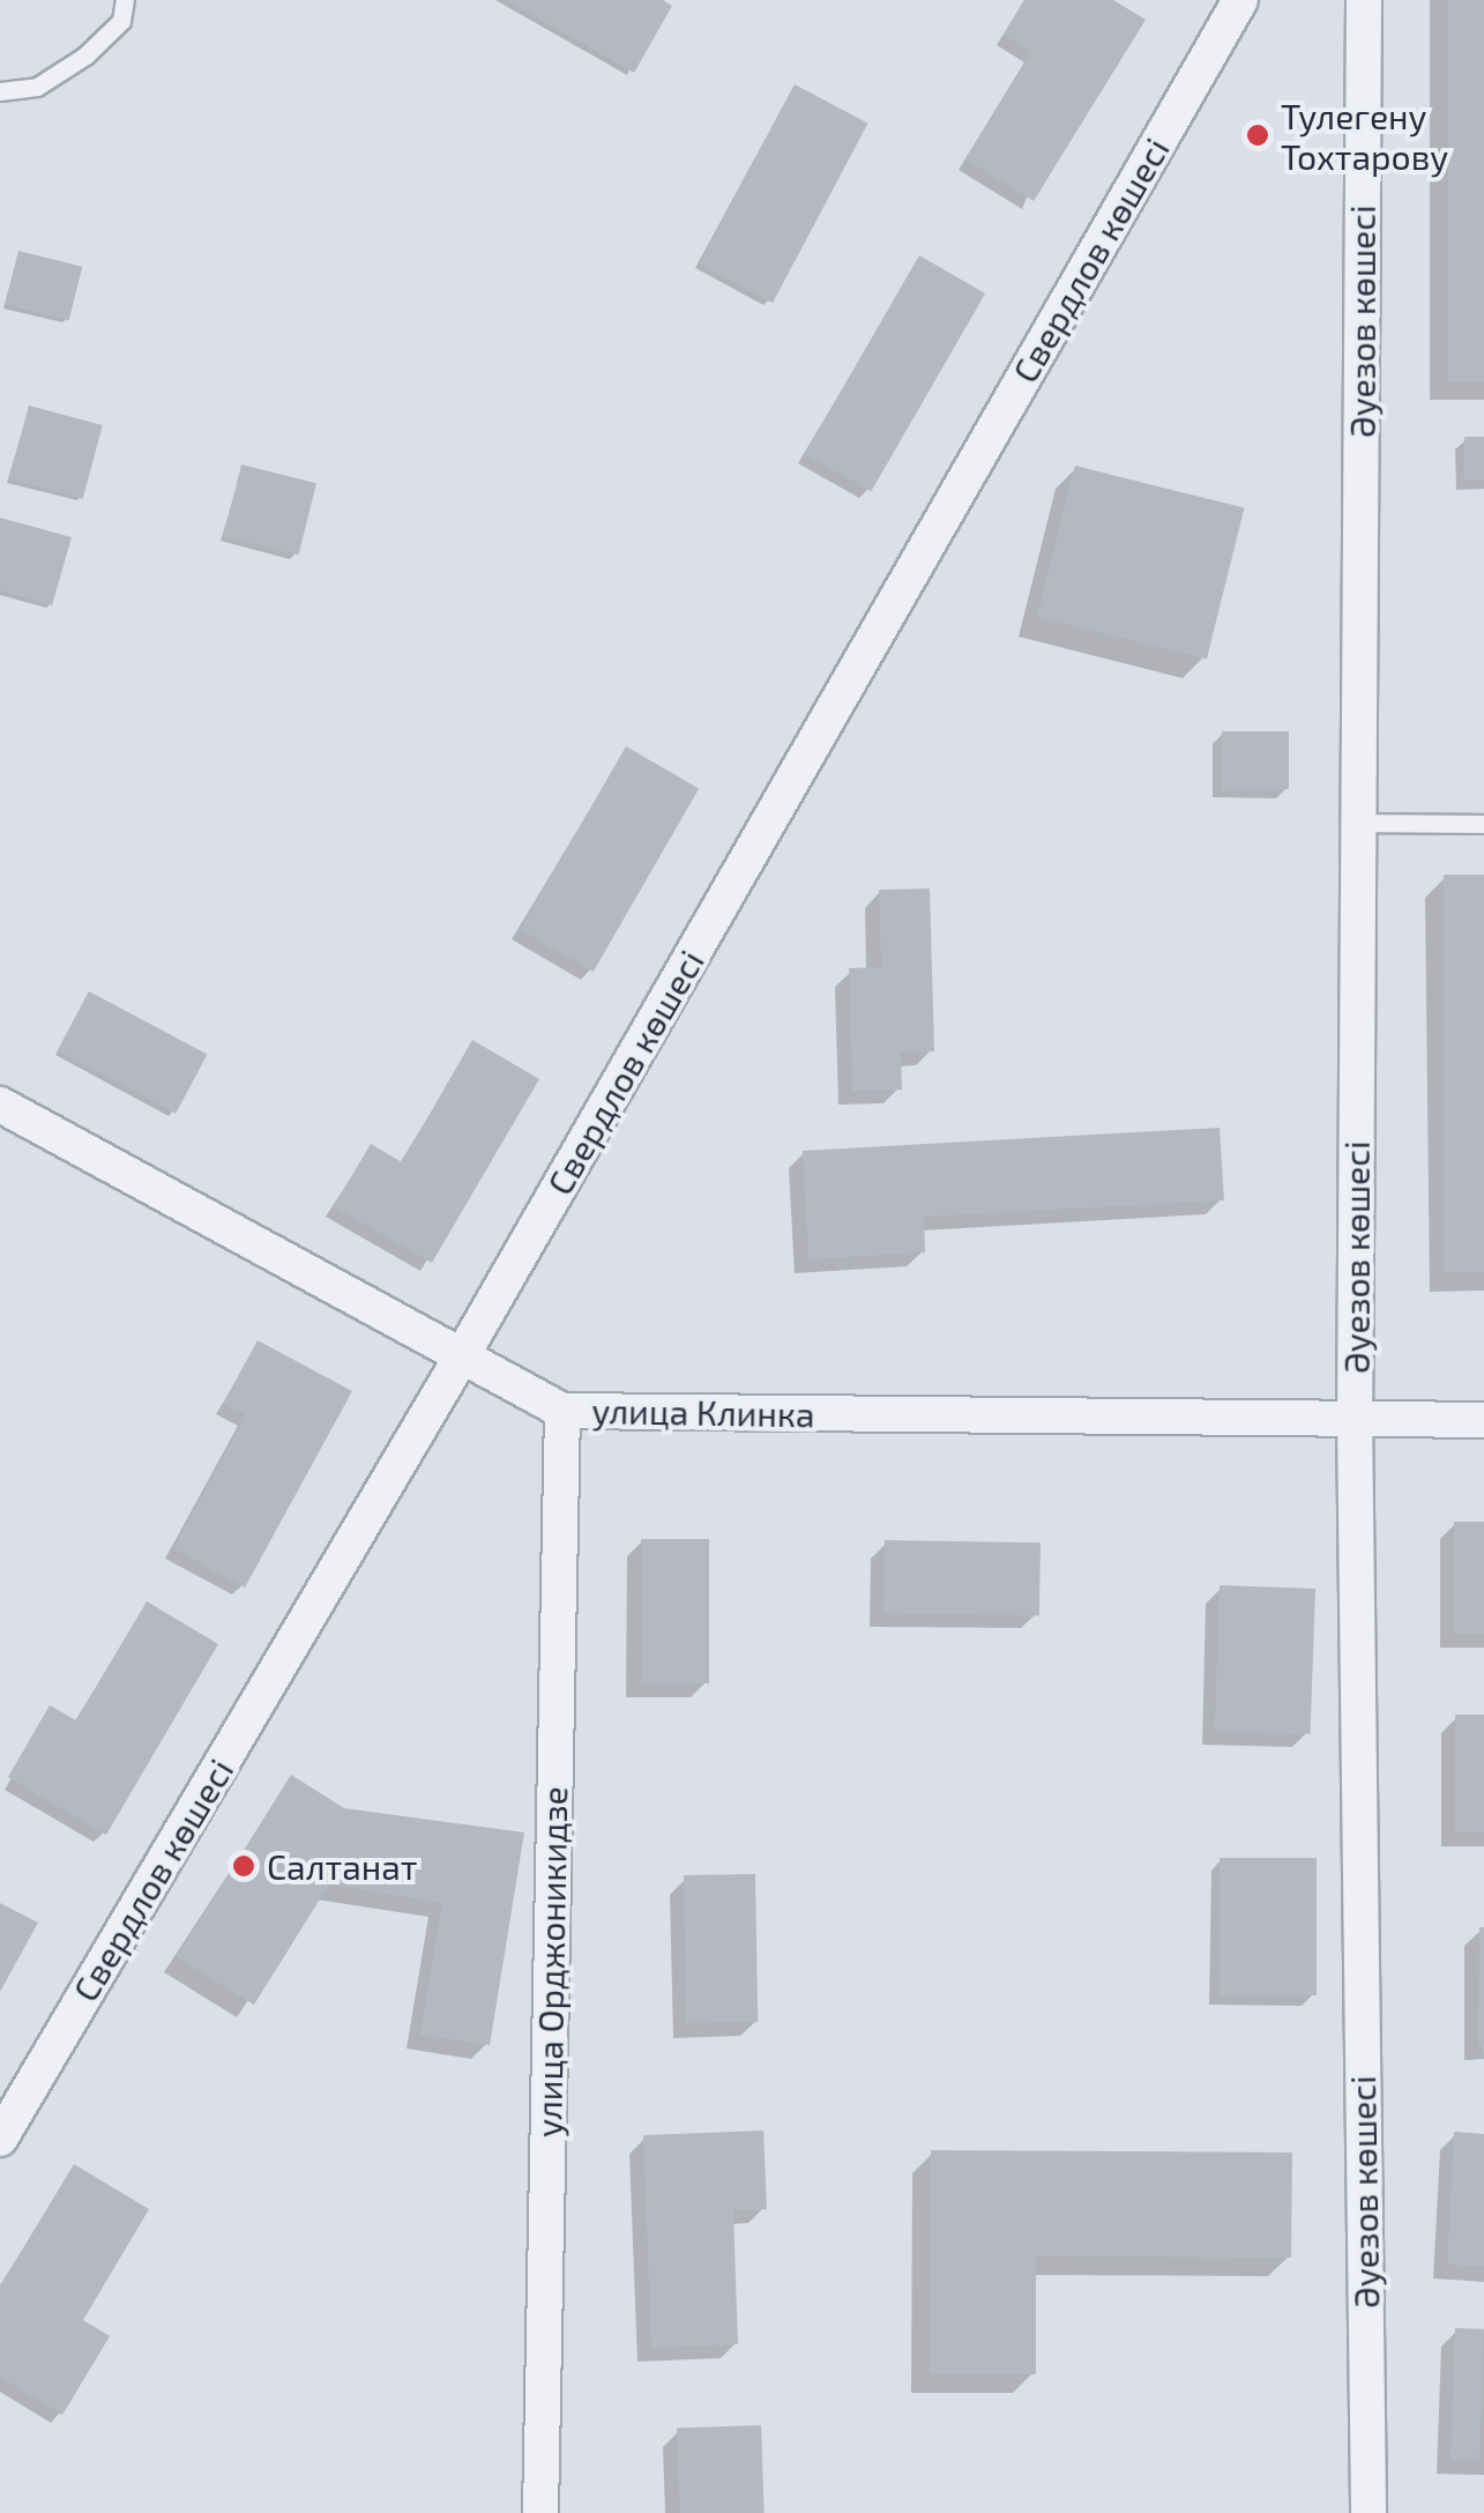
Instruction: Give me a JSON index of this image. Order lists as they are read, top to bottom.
{
  "streets": {
    "street": [
      "Свердлов көшесі",
      "Әуезов көшесі",
      "улица Клинка",
      "улица Орджоникидзе"
    ]
  },
  "crossings": [
    ["Свердлов көшесі", "улица Клинка"],
    ["Әуезов көшесі", "улица Клинка"],
    ["улица Клинка", "улица Орджоникидзе"]
  ],
  "places": ["Тулегену Тохтарову", "Салтанат"]
}
